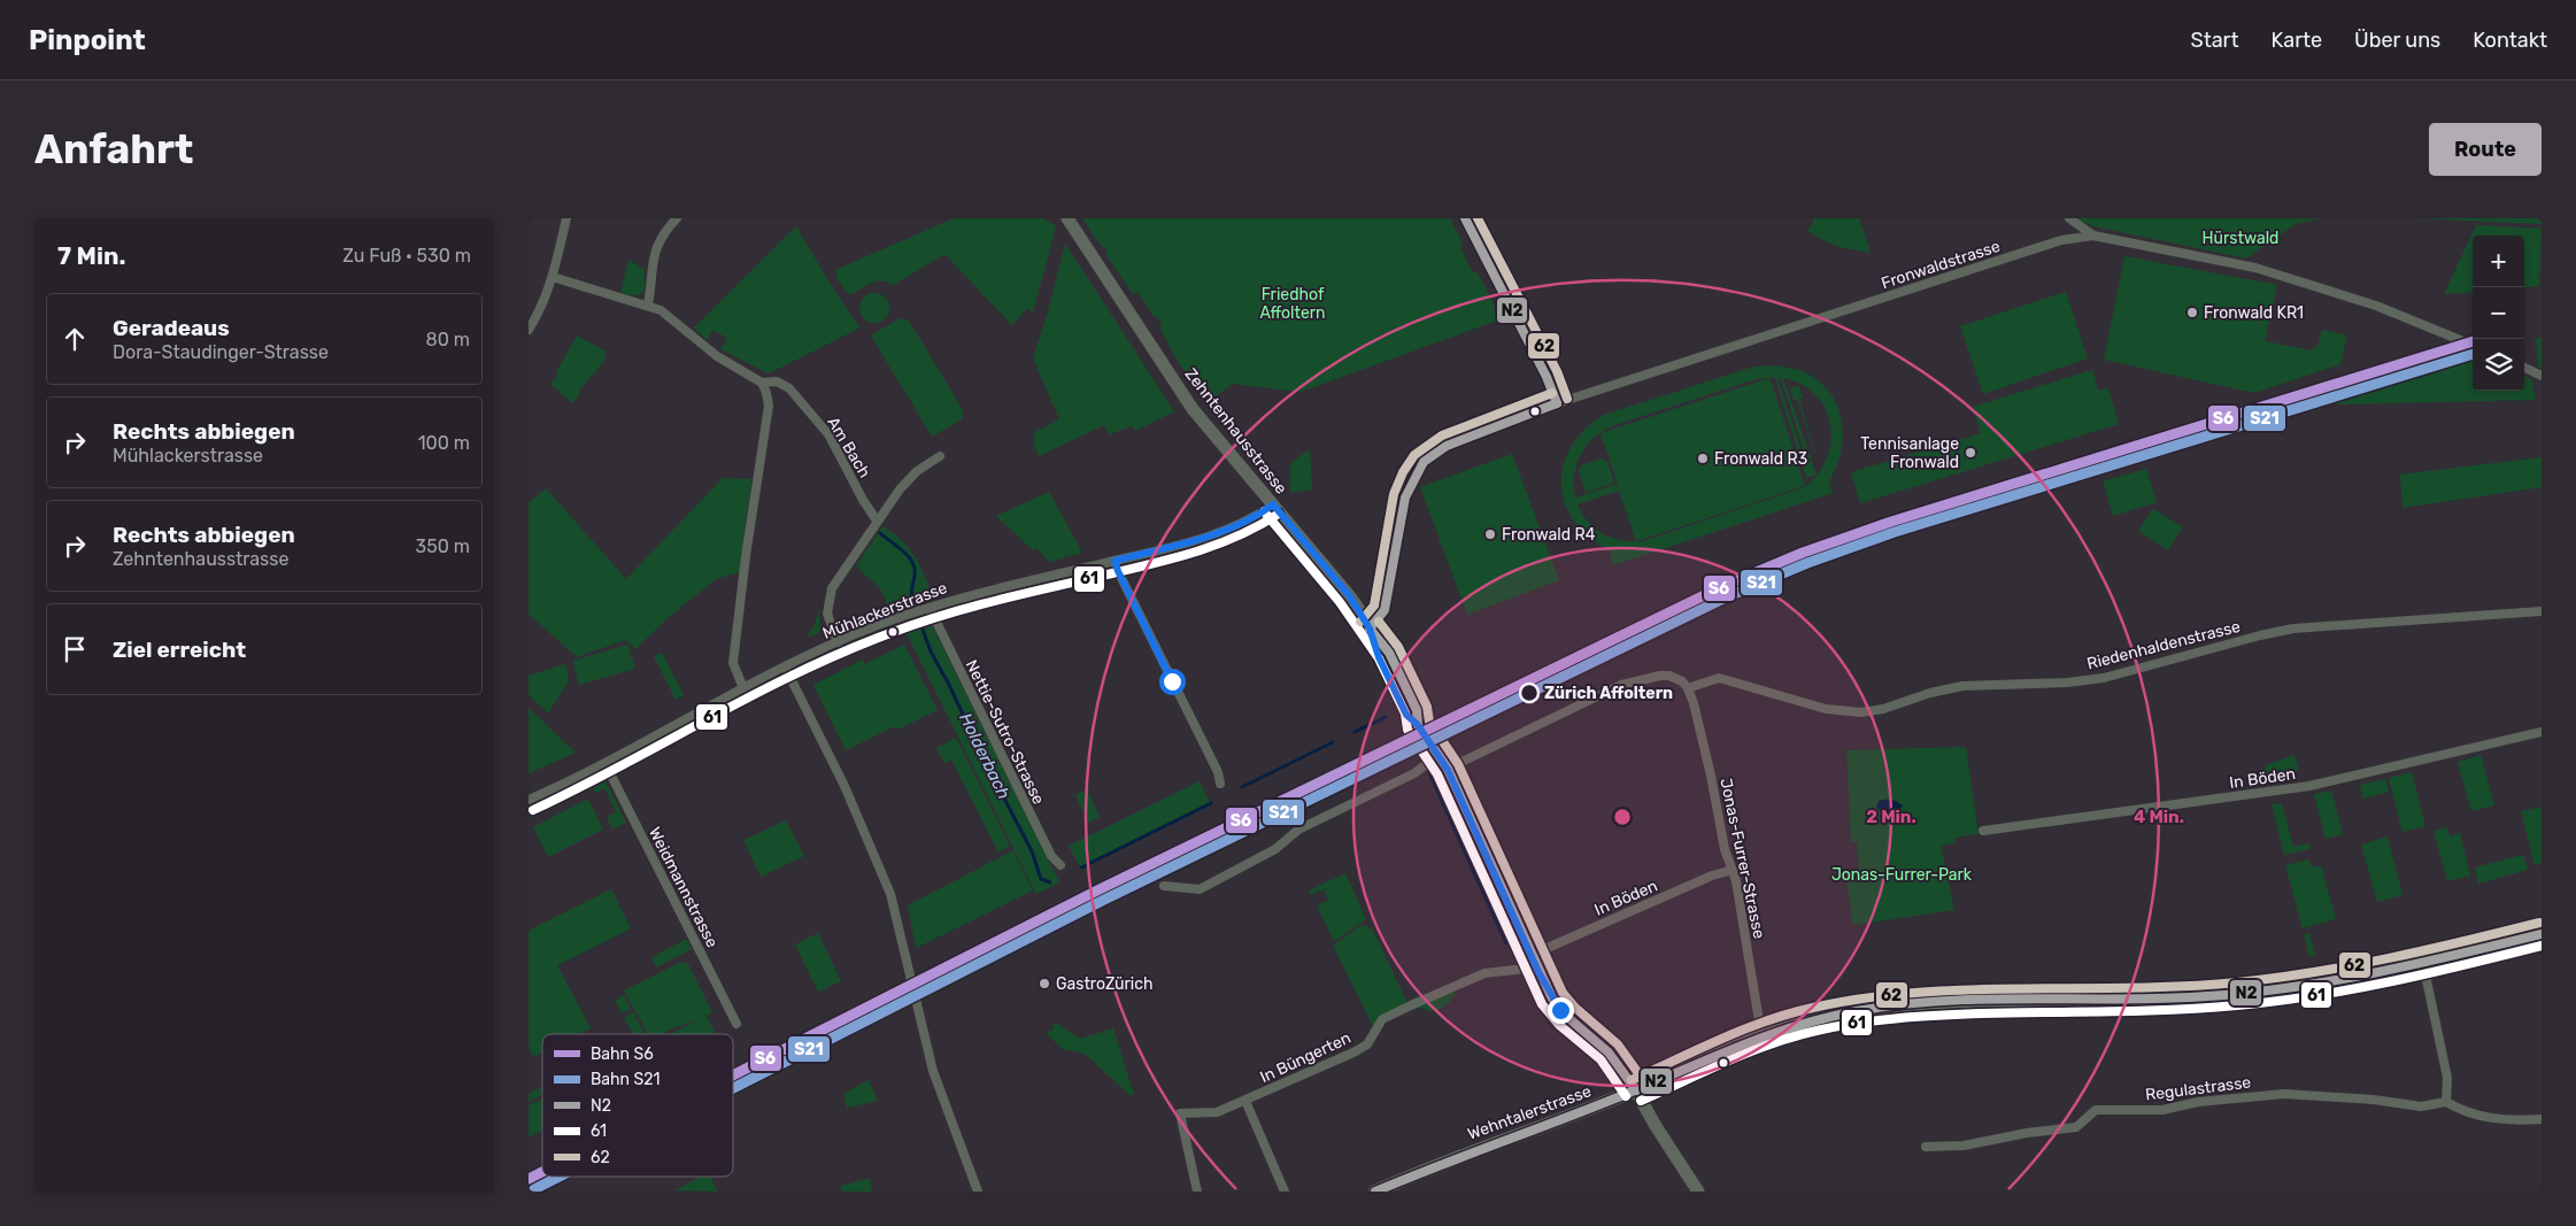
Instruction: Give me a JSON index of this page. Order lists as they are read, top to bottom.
{
  "streets": {
    "main road": ["Wehntalerstrasse"],
    "street": [
      "Fronwaldstrasse",
      "Zehntenhausstrasse",
      "Am Bach",
      "Mühlackerstrasse",
      "Riedenhaldenstrasse",
      "Nettie-Sutro-Strasse",
      "In Böden",
      "Jonas-Furrer-Strasse",
      "Weidmannstrasse",
      "In Büngerten",
      "Regulastrasse"
    ]
  },
  "crossings": [
    ["Fronwaldstrasse", "Zehntenhausstrasse"],
    ["Zehntenhausstrasse", "Mühlackerstrasse"],
    ["Zehntenhausstrasse", "In Böden"],
    ["Zehntenhausstrasse", "In Büngerten"],
    ["Zehntenhausstrasse", "Wehntalerstrasse"],
    ["Mühlackerstrasse", "Nettie-Sutro-Strasse"],
    ["Mühlackerstrasse", "Weidmannstrasse"],
    ["Riedenhaldenstrasse", "Jonas-Furrer-Strasse"],
    ["In Böden", "Jonas-Furrer-Strasse"],
    ["In Böden", "In Büngerten"],
    ["Jonas-Furrer-Strasse", "Wehntalerstrasse"]
  ],
  "water": ["Holderbach"],
  "parks": ["Hürstwald", "Friedhof Affoltern", "Jonas-Furrer-Park"],
  "places": [
    "Fronwald KR1",
    "Tennisanlage Fronwald",
    "Fronwald R3",
    "Fronwald R4",
    "Zürich Affoltern",
    "GastroZürich"
  ],
  "lines": [
    "transit line N2",
    "transit line 62",
    "rail line S6",
    "rail line S21",
    "transit line 61"
  ],
  "legend": [
    "Bahn S6",
    "Bahn S21",
    "N2",
    "61",
    "62"
  ],
  "page": {
    "header": "Pinpoint",
    "nav": [
      "Start",
      "Karte",
      "Über uns",
      "Kontakt"
    ],
    "buttons": "Route",
    "title": "Anfahrt",
    "heading": ["7 Min.", "Zu Fuß · 530 m"],
    "map_buttons": ["+", "−"],
    "list": [
      ["Geradeaus", "Dora-Staudinger-Strasse", "80 m"],
      ["Rechts abbiegen", "Mühlackerstrasse", "100 m"],
      ["Rechts abbiegen", "Zehntenhausstrasse", "350 m"],
      "Ziel erreicht"
    ]
  },
  "rings": ["2 Min.", "4 Min."]
}
